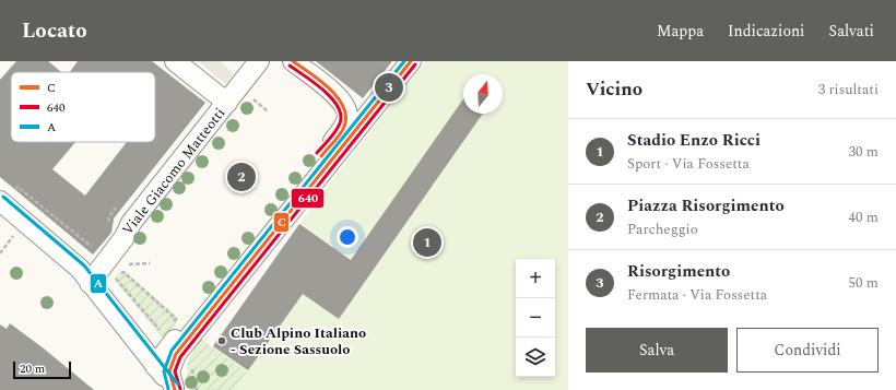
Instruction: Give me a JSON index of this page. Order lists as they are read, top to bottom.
{
  "streets": {
    "street": ["Viale Giacomo Matteotti"]
  },
  "places": ["Club Alpino Italiano - Sezione Sassuolo"],
  "lines": ["transit line C", "transit line A", "transit line 640"],
  "legend": ["C", "640", "A"],
  "scale_bar": "20 m",
  "north": "top",
  "page": {
    "header": "Locato",
    "nav": ["Mappa", "Indicazioni", "Salvati"],
    "heading": ["Vicino", "3 risultati"],
    "pins": ["3", "2", "1"],
    "list": [
      {
        "mark": "1",
        "name": "Stadio Enzo Ricci",
        "note": "Sport · Via Fossetta",
        "value": "30 m"
      },
      {
        "mark": "2",
        "name": "Piazza Risorgimento",
        "note": "Parcheggio",
        "value": "40 m"
      },
      {
        "mark": "3",
        "name": "Risorgimento",
        "note": "Fermata · Via Fossetta",
        "value": "50 m"
      }
    ],
    "map_buttons": ["+", "−"],
    "buttons": ["Salva", "Condividi"],
    "scale": "20 m"
  }
}
